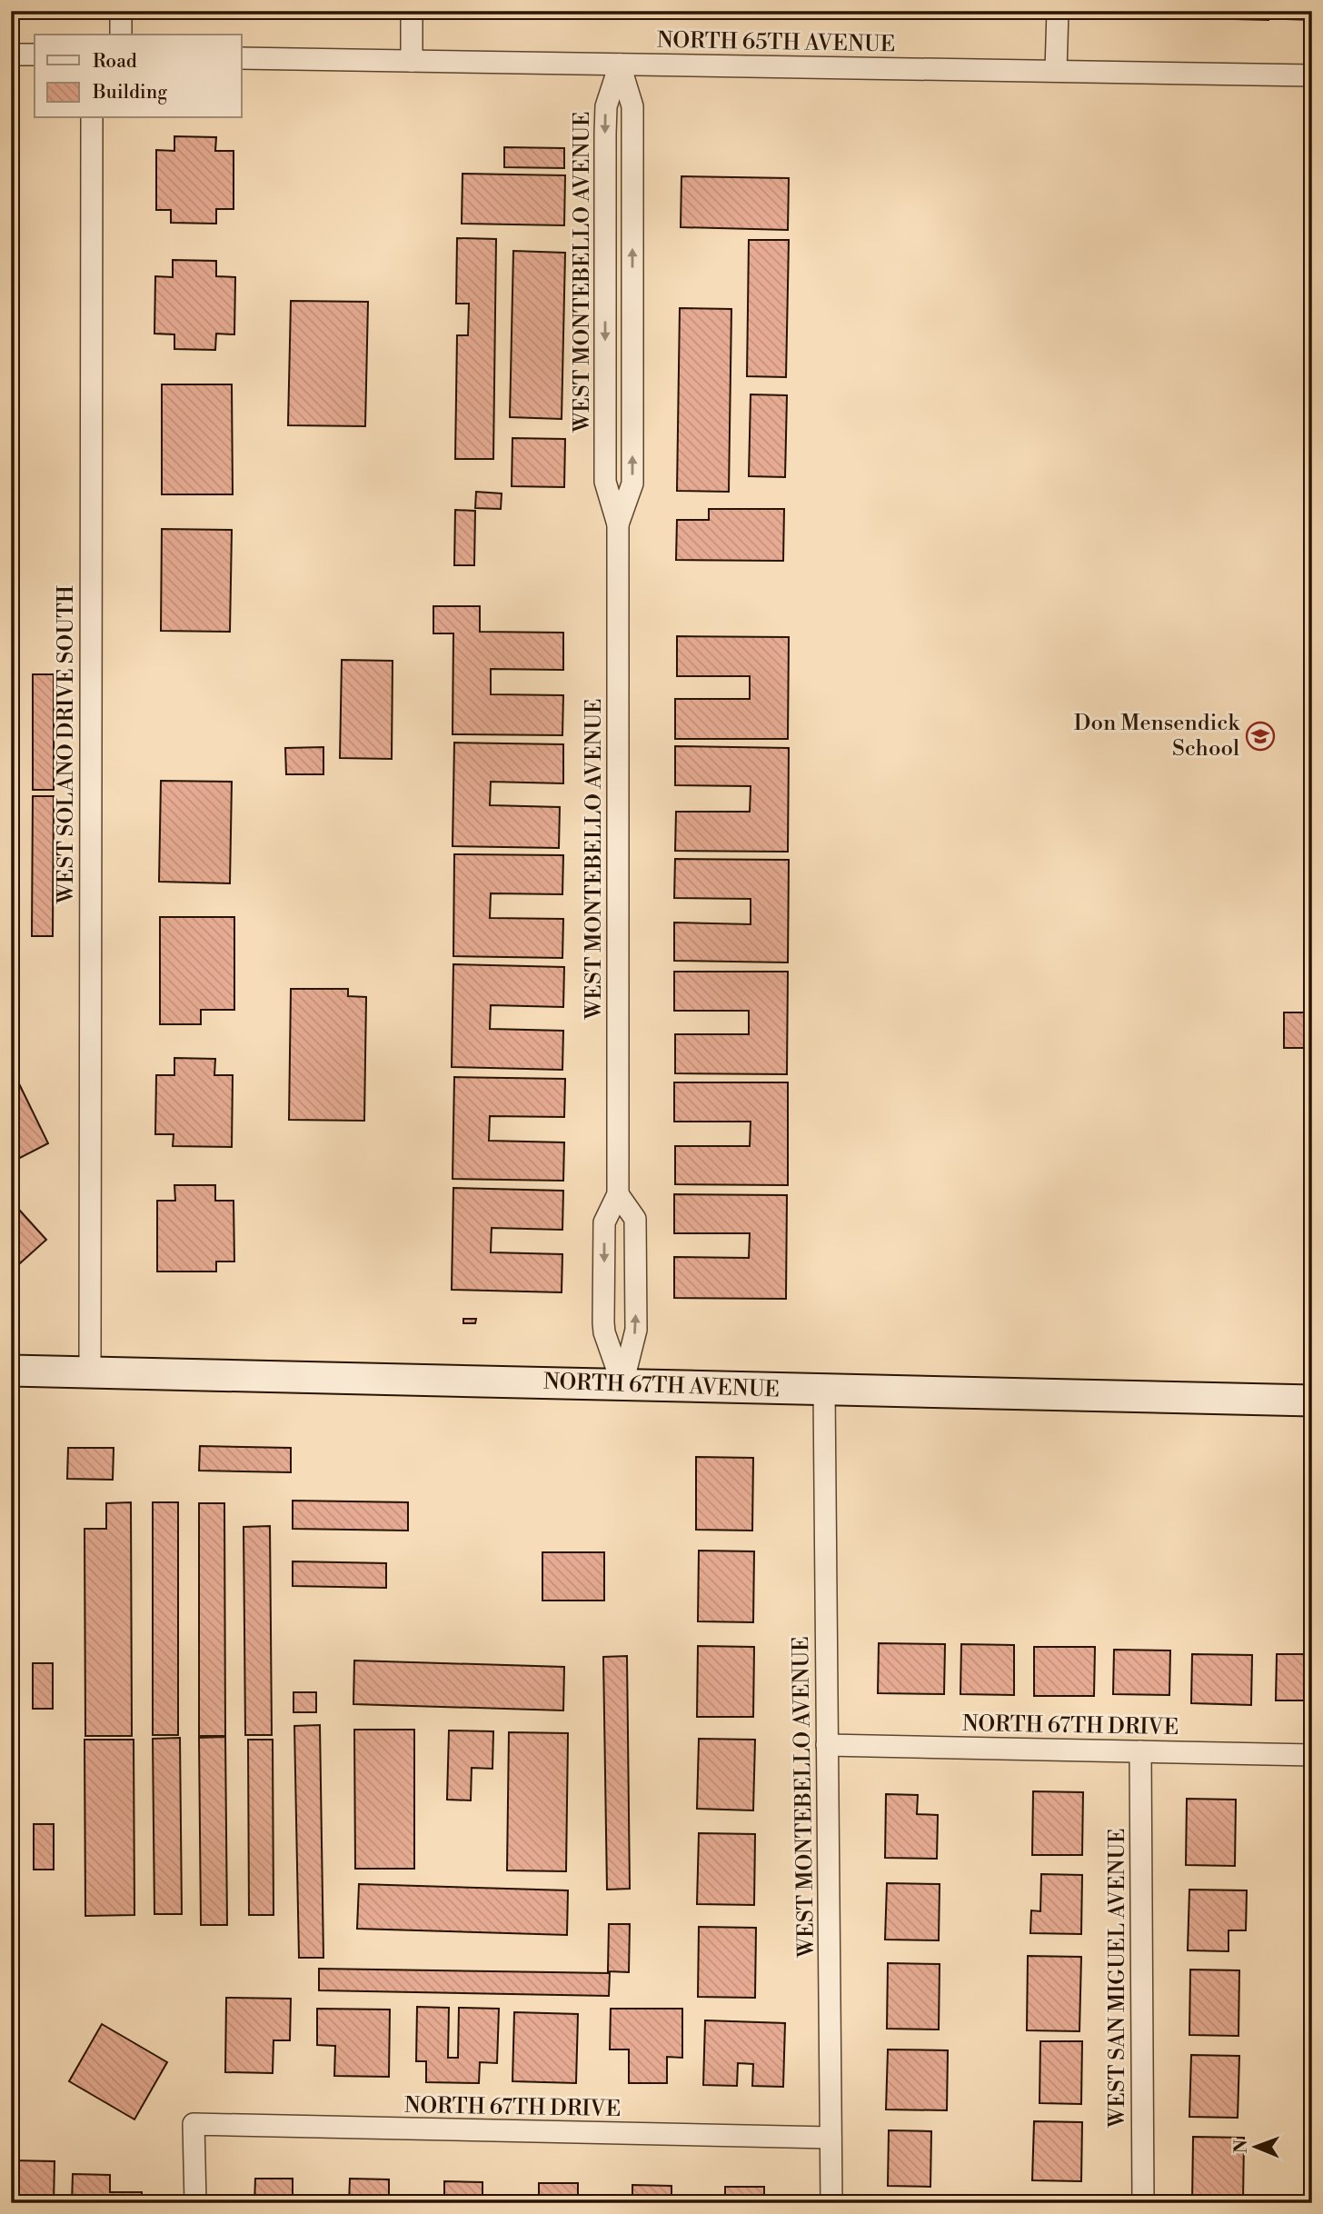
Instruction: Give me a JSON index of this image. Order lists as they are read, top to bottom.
{
  "streets": {
    "main road": ["NORTH 67TH AVENUE"],
    "street": [
      "NORTH 65TH AVENUE",
      "WEST MONTEBELLO AVENUE",
      "WEST SOLANO DRIVE SOUTH",
      "NORTH 67TH DRIVE",
      "WEST SAN MIGUEL AVENUE"
    ]
  },
  "crossings": [
    ["NORTH 65TH AVENUE", "WEST MONTEBELLO AVENUE"],
    ["WEST MONTEBELLO AVENUE", "NORTH 67TH AVENUE"],
    ["WEST MONTEBELLO AVENUE", "NORTH 67TH DRIVE"],
    ["WEST SOLANO DRIVE SOUTH", "NORTH 67TH AVENUE"],
    ["NORTH 67TH DRIVE", "WEST SAN MIGUEL AVENUE"]
  ],
  "places": {
    "school or university": ["Don Mensendick School"]
  },
  "legend": ["Road", "Building"],
  "north": "left"
}
